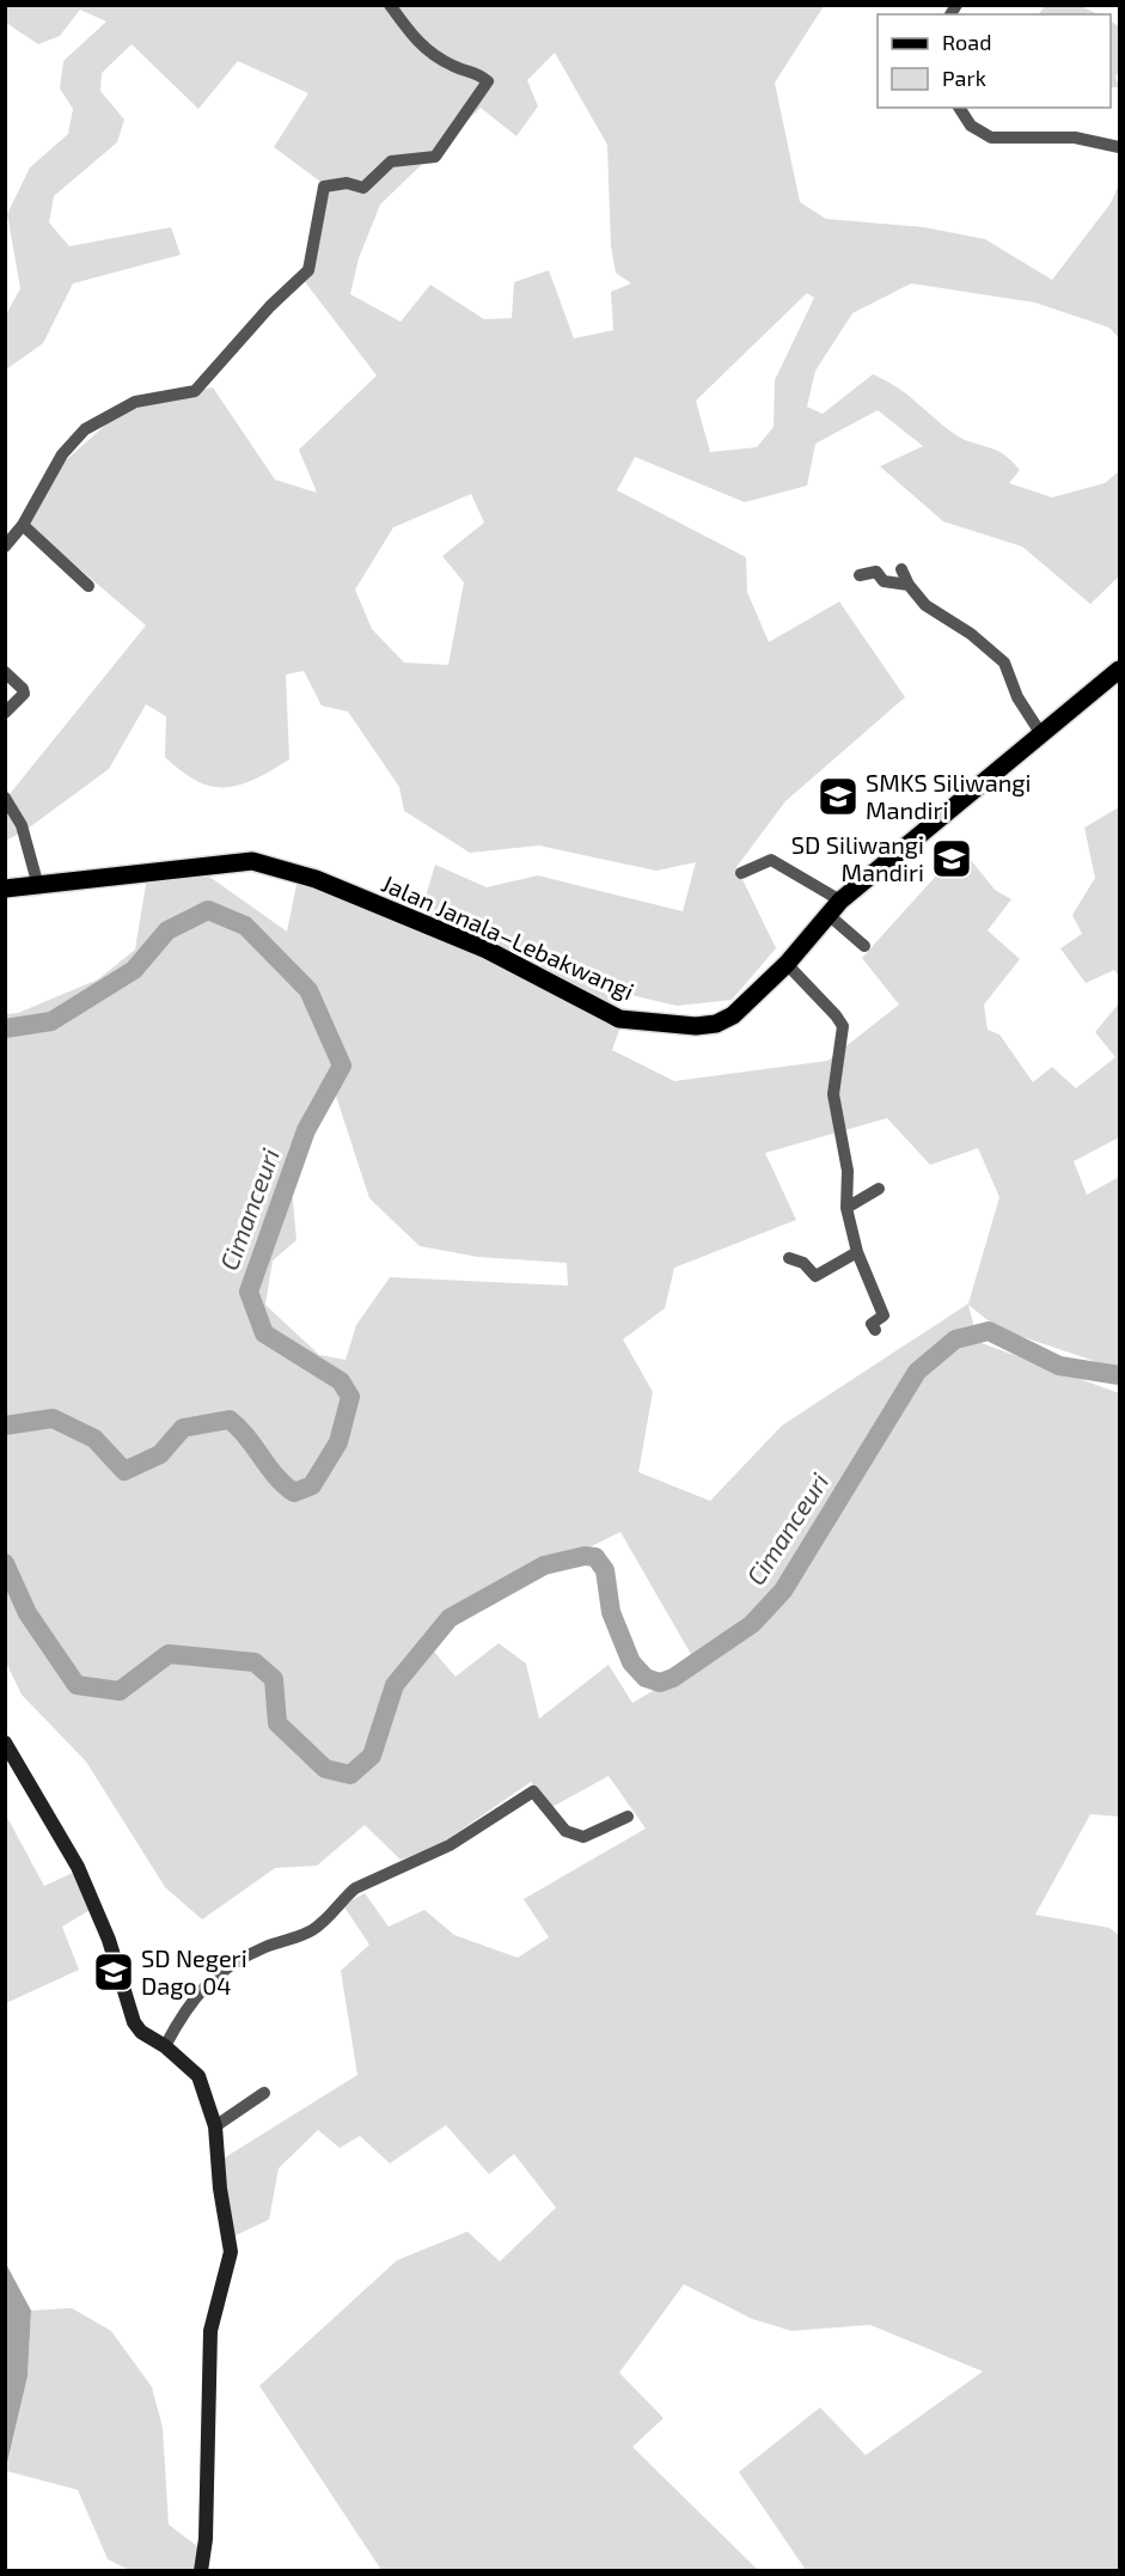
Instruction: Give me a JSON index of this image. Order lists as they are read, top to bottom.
{
  "streets": {
    "main road": ["Jalan Janala–Lebakwangi"]
  },
  "water": ["Cimanceuri"],
  "places": {
    "school or university": ["SMKS Siliwangi Mandiri", "SD Siliwangi Mandiri", "SD Negeri Dago 04"]
  },
  "legend": ["Road", "Park"]
}
